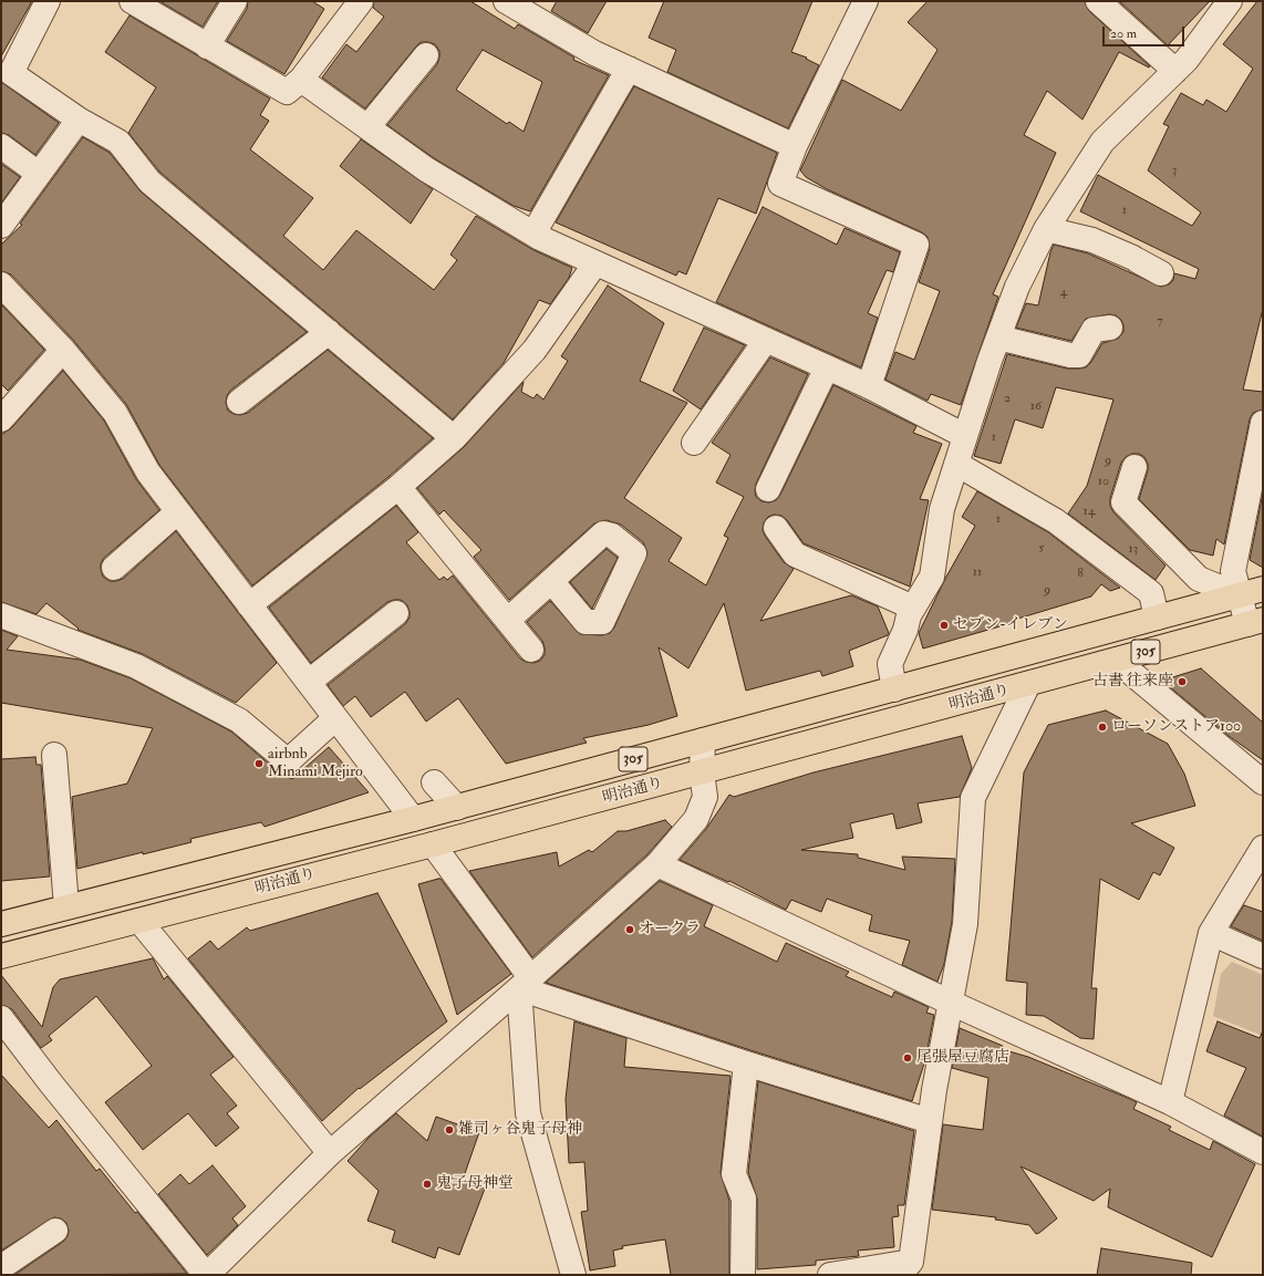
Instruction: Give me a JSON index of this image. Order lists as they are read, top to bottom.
{
  "streets": {
    "main road": ["305", "明治通り"]
  },
  "places": [
    "セブン-イレブン",
    "古書 往来座",
    "ローソンストア100",
    "airbnb Minami Mejiro",
    "オークラ",
    "尾張屋豆腐店",
    "雑司ヶ谷鬼子母神",
    "鬼子母神堂"
  ],
  "house_numbers": [
    "3",
    "1",
    "4",
    "7",
    "2",
    "16",
    "1",
    "9",
    "10",
    "14",
    "1",
    "5",
    "13",
    "11",
    "8",
    "9"
  ],
  "scale_bar": "20 m"
}
